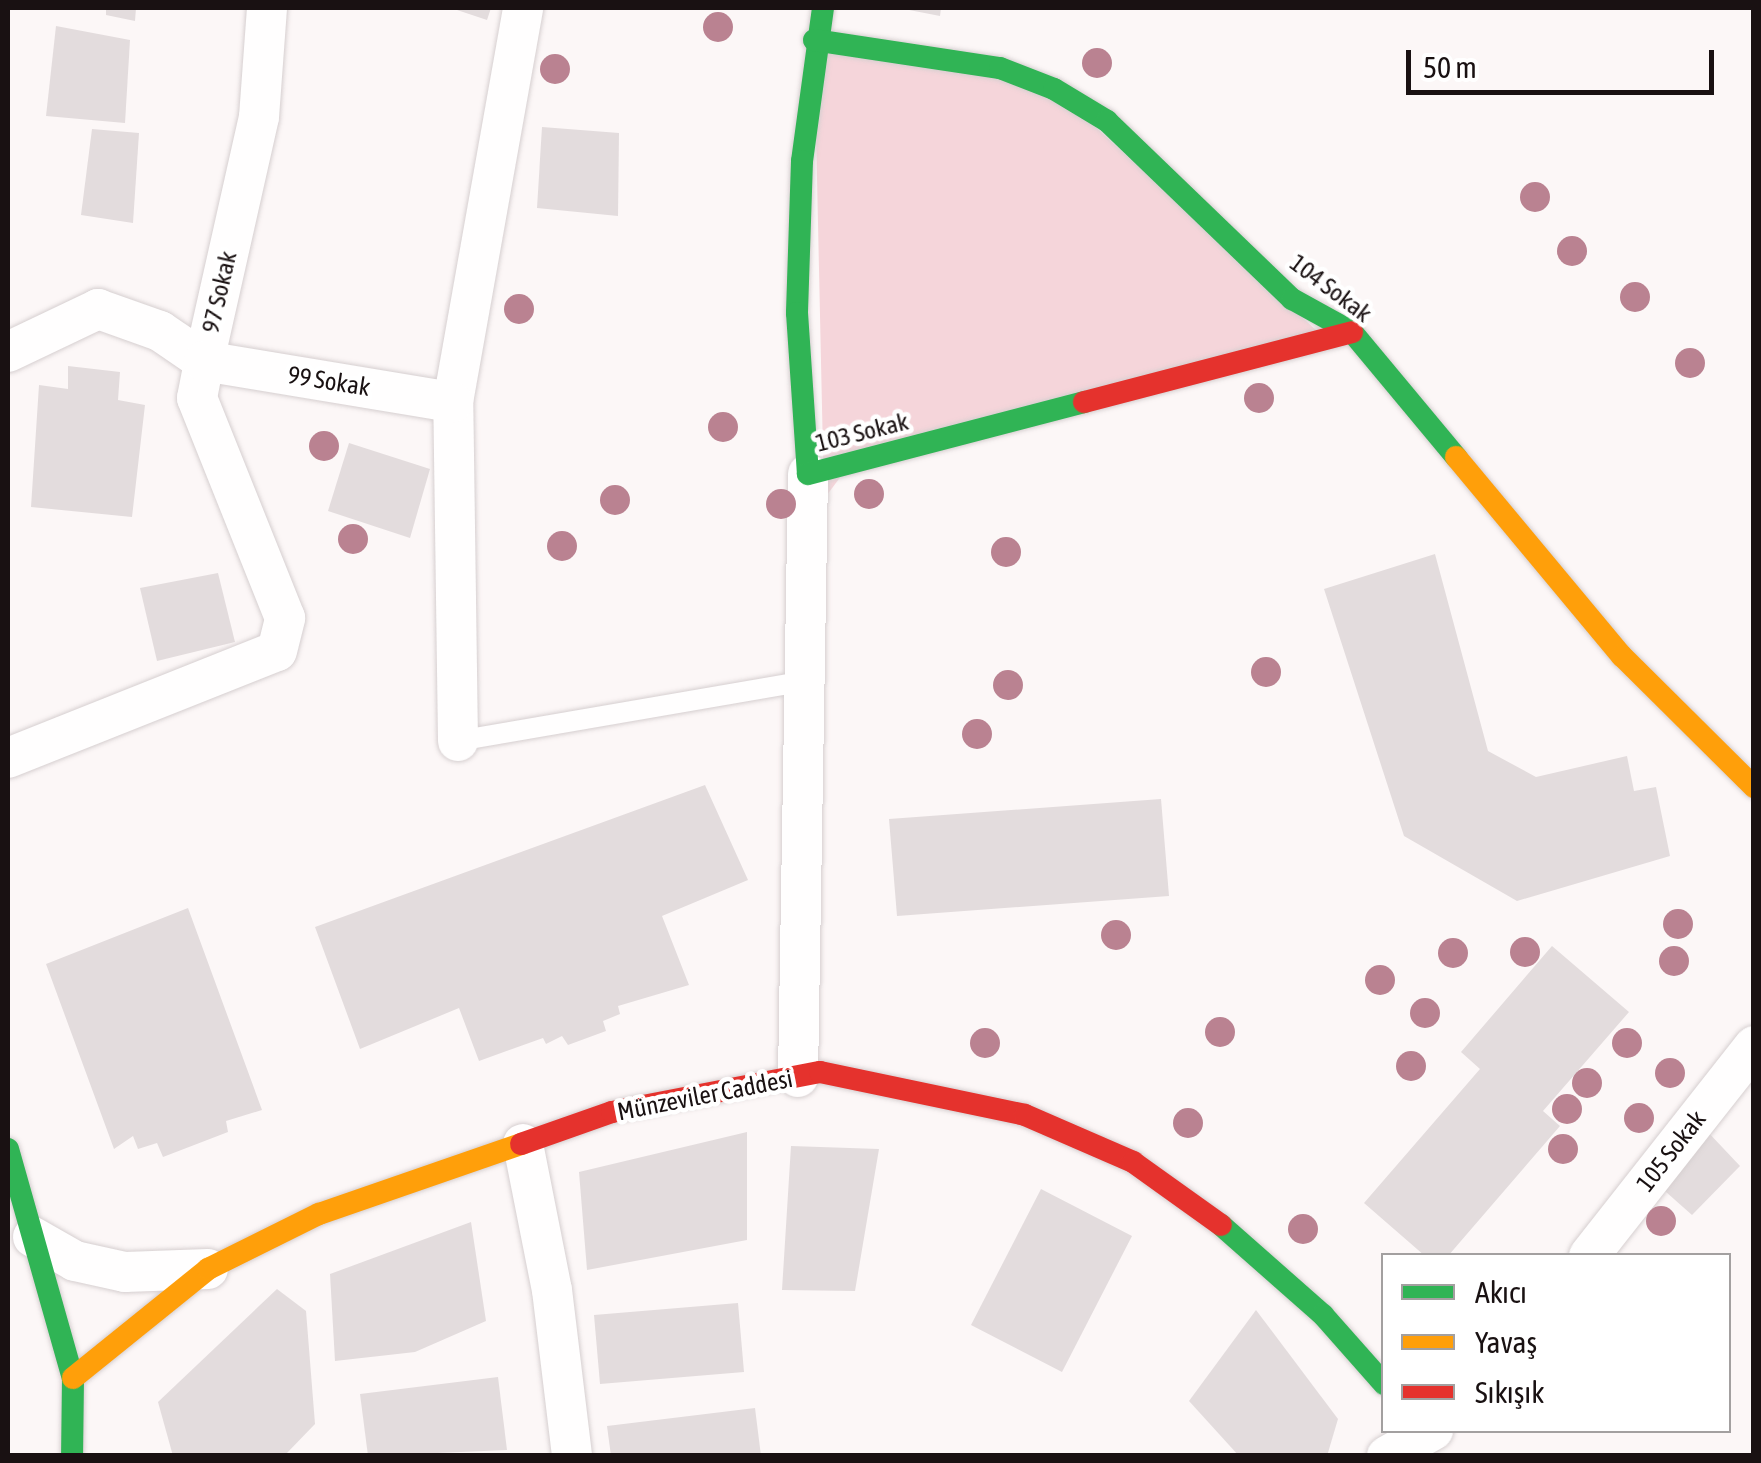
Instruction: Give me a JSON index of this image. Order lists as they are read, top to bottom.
{
  "streets": {
    "street": [
      "104 Sokak",
      "97 Sokak",
      "99 Sokak",
      "103 Sokak",
      "Münzeviler Caddesi",
      "105 Sokak"
    ]
  },
  "crossings": [
    ["104 Sokak", "103 Sokak"],
    ["97 Sokak", "99 Sokak"]
  ],
  "legend": ["Akıcı", "Yavaş", "Sıkışık"],
  "scale_bar": "50 m"
}
